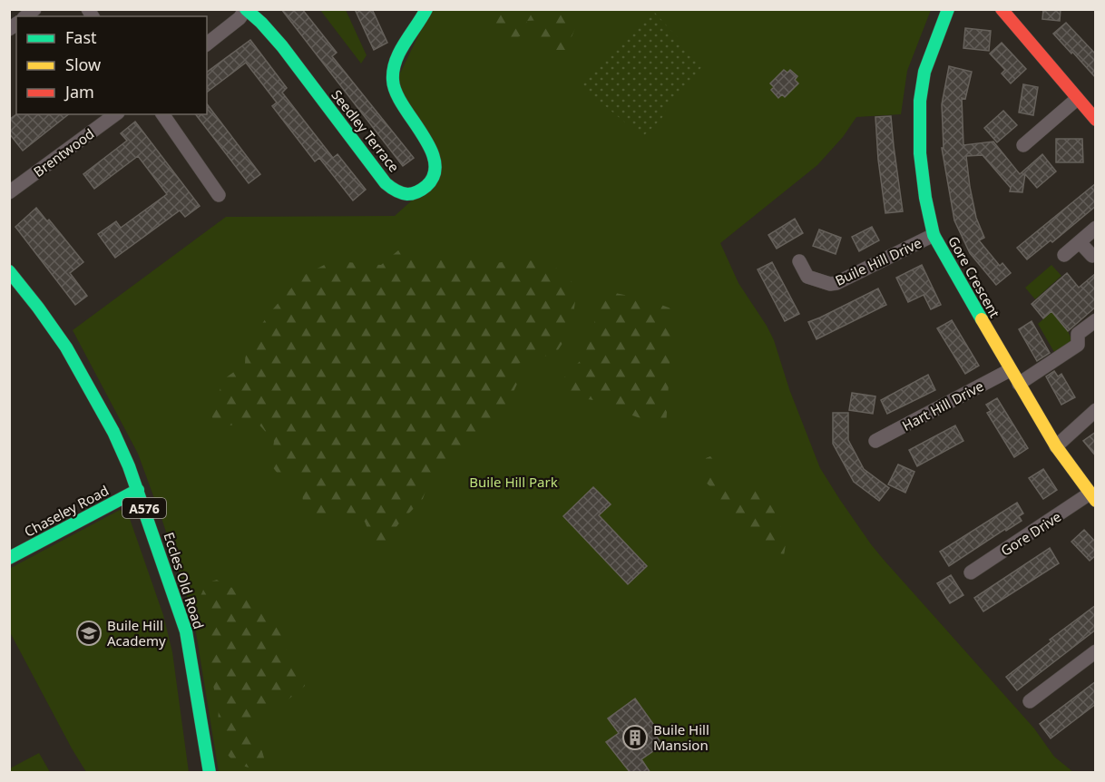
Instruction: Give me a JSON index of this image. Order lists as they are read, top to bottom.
{
  "streets": {
    "street": [
      "Seedley Terrace",
      "Brentwood",
      "Buile Hill Drive",
      "Gore Crescent",
      "Hart Hill Drive",
      "A576",
      "Chaseley Road",
      "Gore Drive",
      "Eccles Old Road"
    ]
  },
  "crossings": [
    ["Buile Hill Drive", "Gore Crescent"],
    ["Gore Crescent", "Hart Hill Drive"],
    ["Gore Crescent", "Gore Drive"],
    ["Chaseley Road", "Eccles Old Road"]
  ],
  "parks": ["Buile Hill Park"],
  "places": {
    "school or university": ["Buile Hill Academy"],
    "building": ["Buile Hill Mansion"]
  },
  "legend": ["Fast", "Slow", "Jam"]
}
